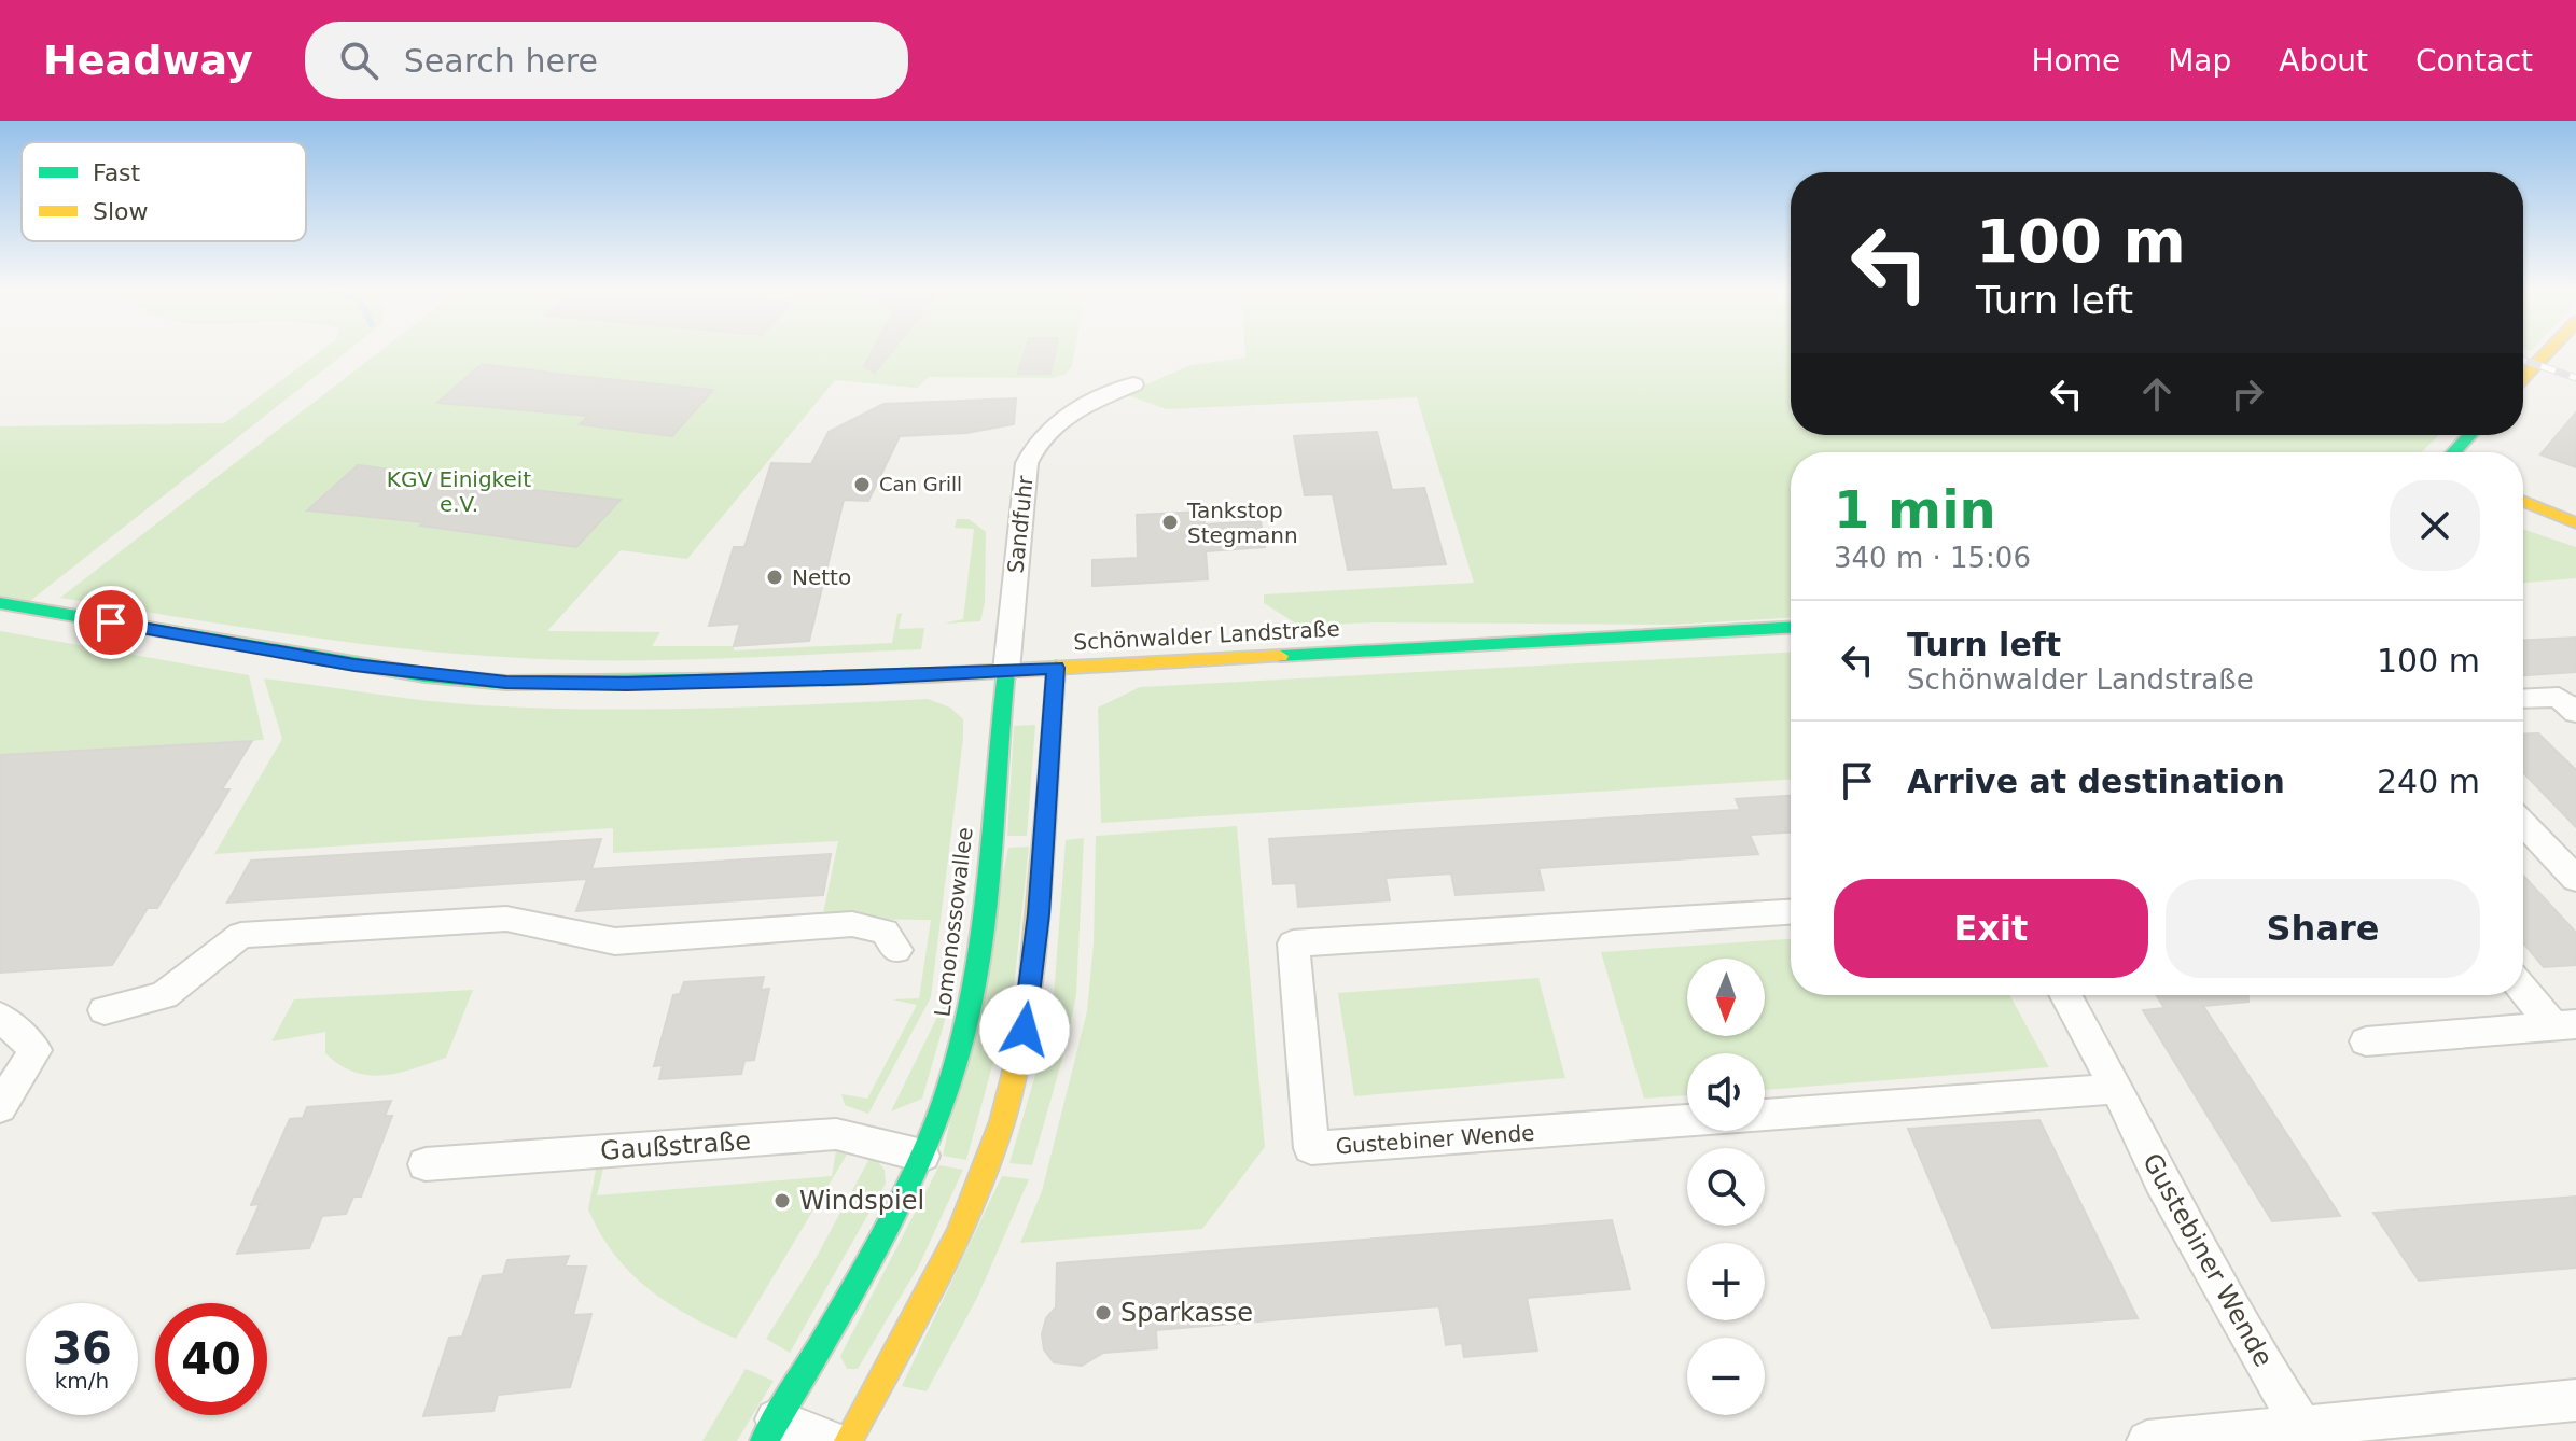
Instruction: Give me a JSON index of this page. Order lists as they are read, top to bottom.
{
  "streets": {
    "main road": ["Schönwalder Landstraße", "Lomonossowallee"],
    "street": ["Sandfuhr", "Gustebiner Wende", "Gaußstraße"]
  },
  "crossings": [
    ["Sandfuhr", "Schönwalder Landstraße"],
    ["Sandfuhr", "Lomonossowallee"],
    ["Schönwalder Landstraße", "Lomonossowallee"],
    ["Lomonossowallee", "Gaußstraße"]
  ],
  "parks": ["KGV Einigkeit e.V."],
  "places": [
    "Can Grill",
    "Tankstop Stegmann",
    "Netto",
    "Windspiel",
    "Sparkasse"
  ],
  "legend": ["Fast", "Slow"],
  "north": "bottom",
  "page": {
    "header": "Headway",
    "search": "Search here",
    "nav": [
      "Home",
      "Map",
      "About",
      "Contact"
    ],
    "turn": ["100 m", "Turn left"],
    "heading": ["1 min", "340 m · 15:06"],
    "list": [
      {
        "name": "Turn left",
        "note": "Schönwalder Landstraße",
        "value": "100 m"
      },
      {
        "name": "Arrive at destination",
        "value": "240 m"
      }
    ],
    "buttons": ["Exit", "Share"],
    "map_buttons": ["+", "−"],
    "speed": "36 km/h",
    "limit": "40"
  }
}
